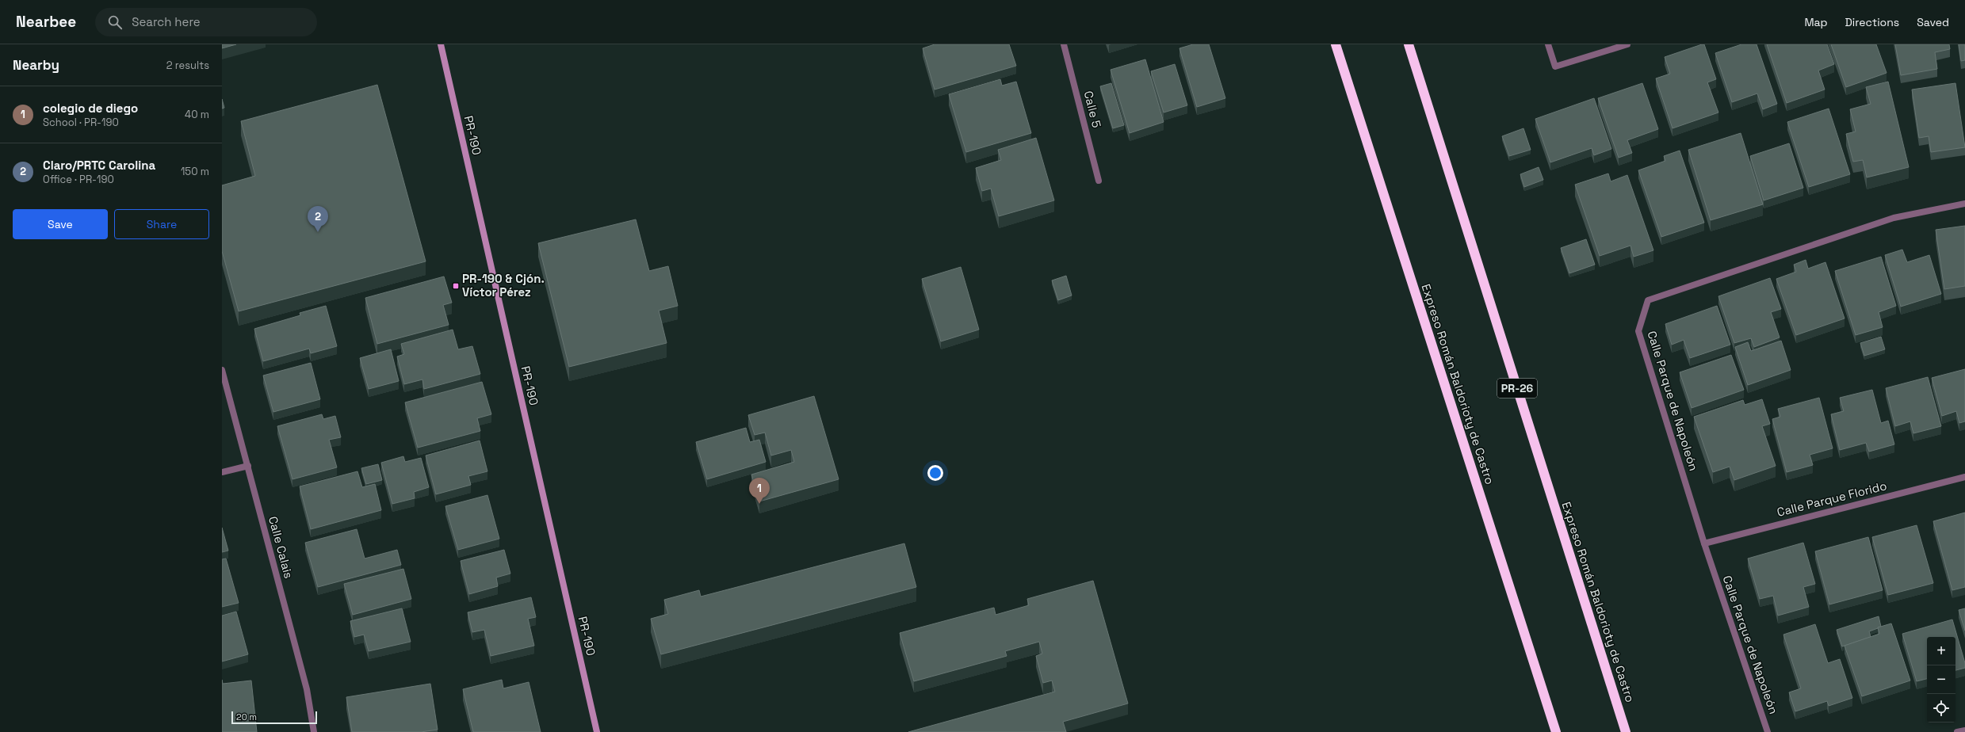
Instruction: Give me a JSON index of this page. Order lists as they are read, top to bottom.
{
  "streets": {
    "highway": ["Expreso Román Baldorioty de Castro", "PR-26"],
    "street": [
      "Calle 5",
      "PR-190",
      "Calle Parque de Napoleón",
      "Calle Parque Florido",
      "Calle Calais"
    ]
  },
  "crossings": [
    ["Calle Parque de Napoleón", "Calle Parque Florido"]
  ],
  "places": {
    "transit": ["PR-190 & Cjón. Víctor Pérez"]
  },
  "scale_bar": "20 m",
  "page": {
    "header": "Nearbee",
    "search": "Search here",
    "nav": ["Map", "Directions", "Saved"],
    "heading": ["Nearby", "2 results"],
    "list": [
      {
        "mark": "1",
        "name": "colegio de diego",
        "note": "School · PR-190",
        "value": "40 m"
      },
      {
        "mark": "2",
        "name": "Claro/PRTC Carolina",
        "note": "Office · PR-190",
        "value": "150 m"
      }
    ],
    "buttons": ["Save", "Share"],
    "pins": ["2", "1"],
    "map_buttons": ["+", "−"],
    "scale": "20 m"
  }
}
